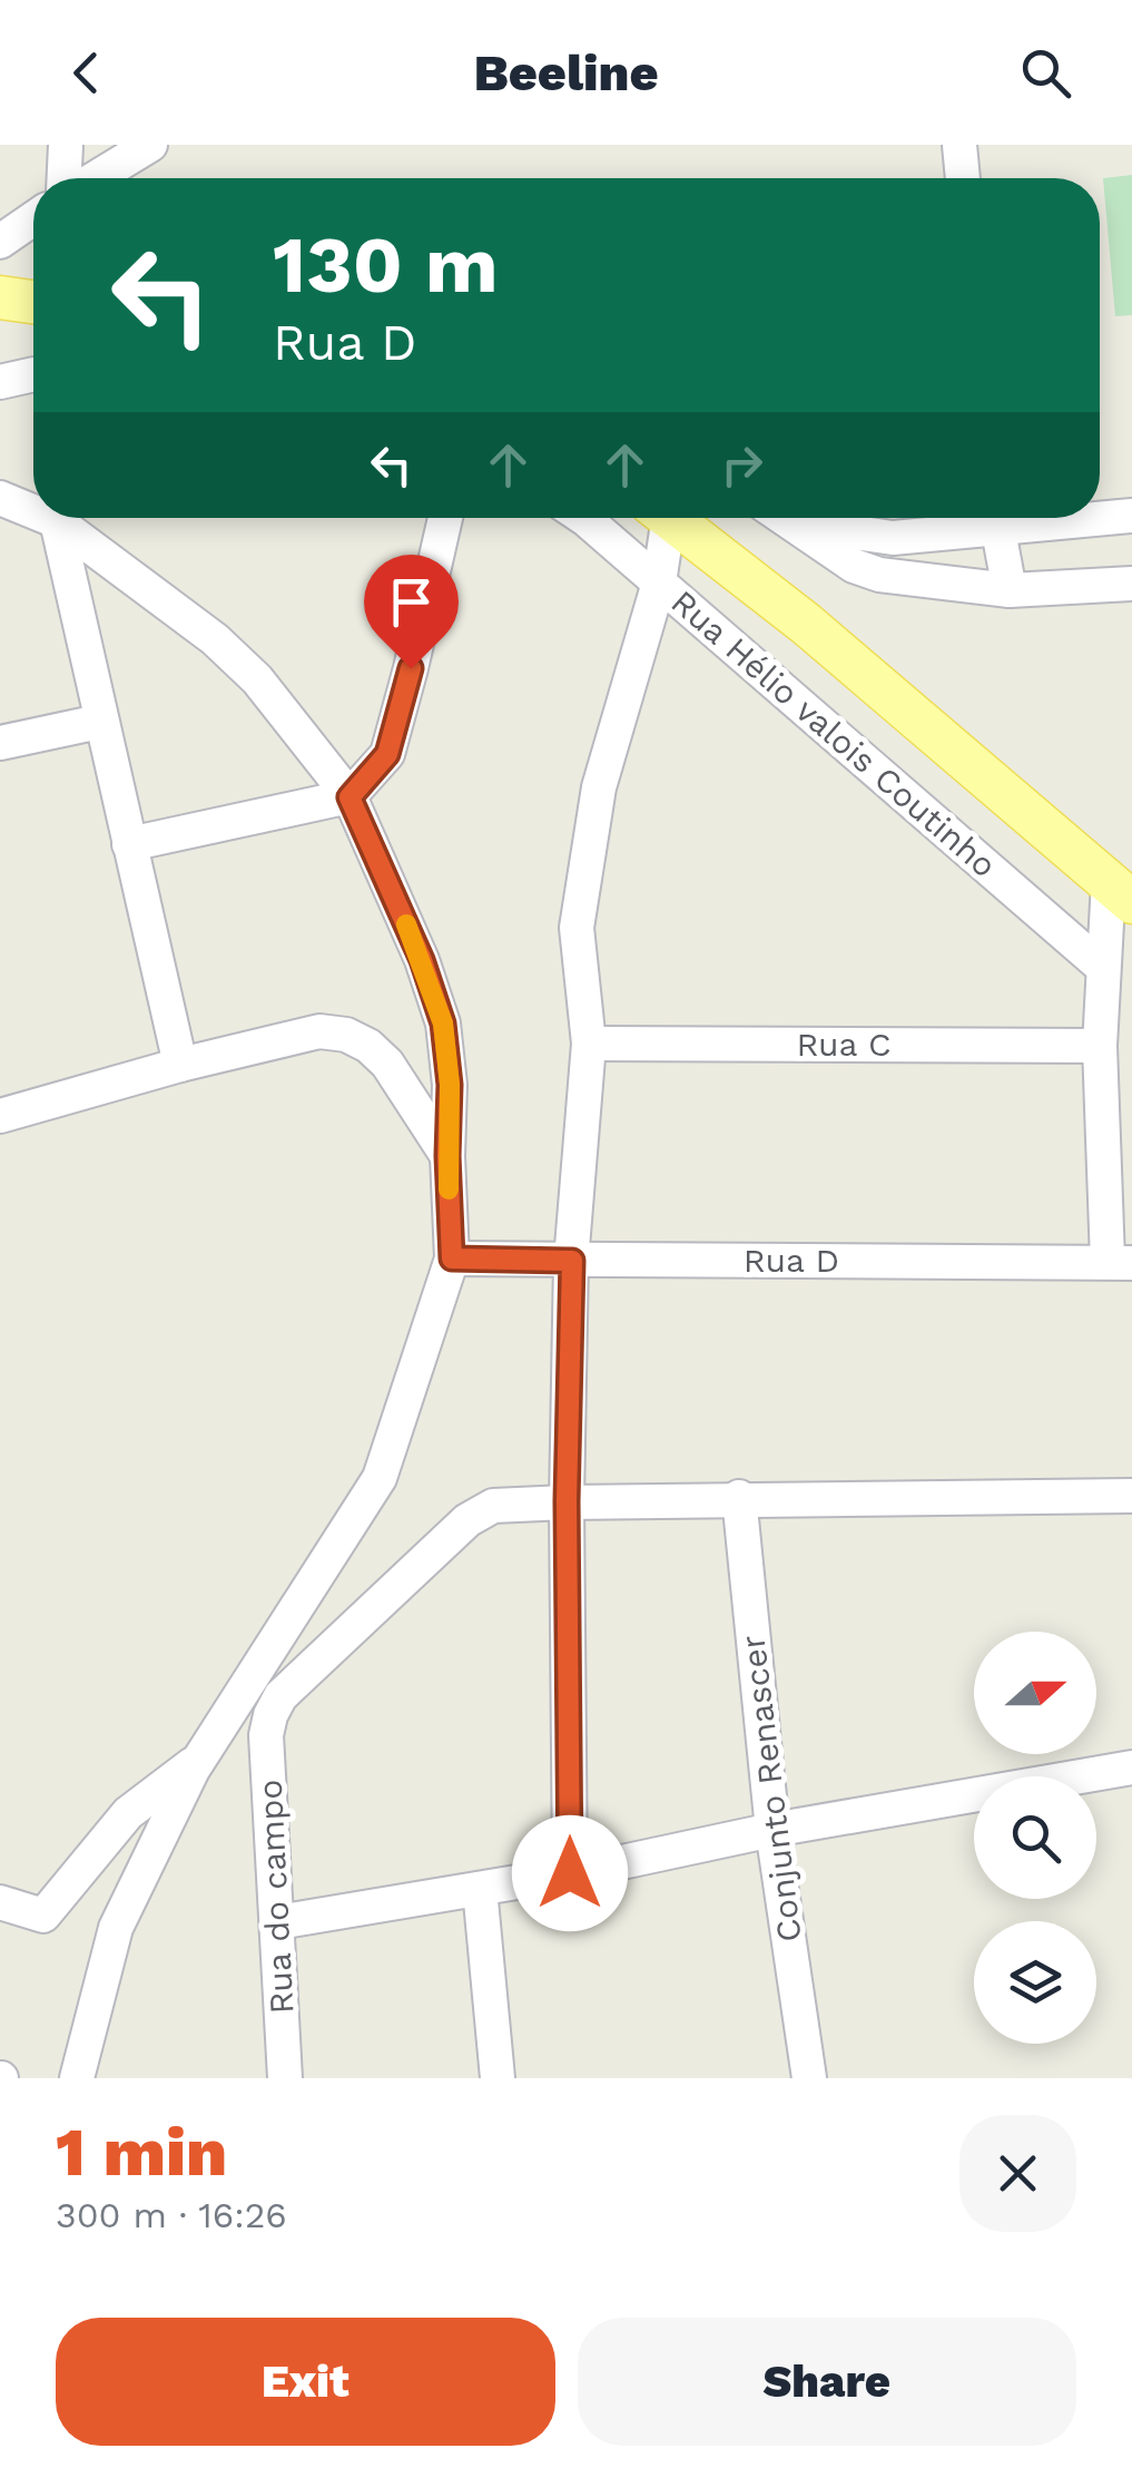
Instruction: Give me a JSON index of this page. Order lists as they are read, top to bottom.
{
  "streets": {
    "street": [
      "Rua Hélio valois Coutinho",
      "Rua C",
      "Rua D",
      "Conjunto Renascer",
      "Rua do campo"
    ]
  },
  "north": "right",
  "page": {
    "header": "Beeline",
    "turn": ["130 m", "Rua D"],
    "heading": ["1 min", "300 m · 16:26"],
    "buttons": ["Exit", "Share"]
  }
}
